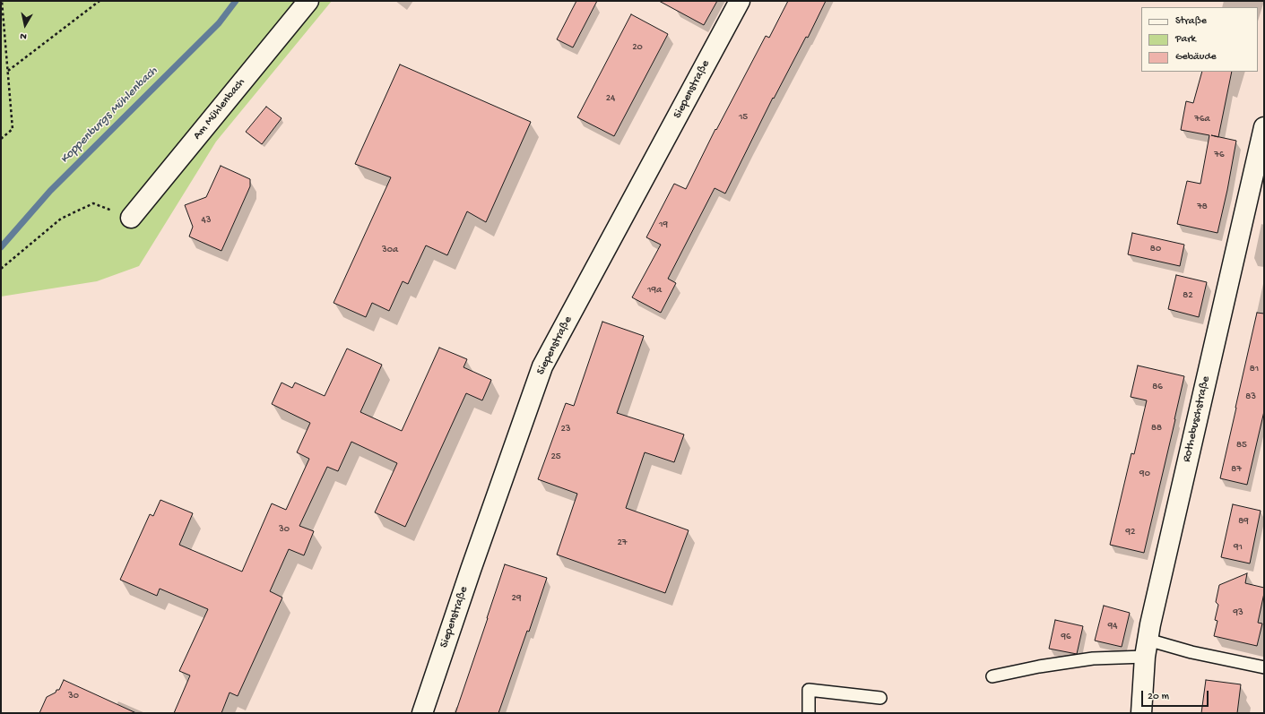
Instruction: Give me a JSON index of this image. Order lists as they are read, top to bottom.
{
  "streets": {
    "street": ["Siepenstraße", "Am Mühlenbach", "Rothebuschstraße"]
  },
  "water": ["Koppenburgs Mühlenbach"],
  "house_numbers": [
    "20",
    "24",
    "15",
    "76a",
    "76",
    "78",
    "43",
    "19",
    "80",
    "30a",
    "19a",
    "82",
    "81",
    "86",
    "83",
    "88",
    "23",
    "85",
    "25",
    "87",
    "90",
    "89",
    "30",
    "92",
    "27",
    "91",
    "29",
    "93",
    "94",
    "96",
    "30"
  ],
  "legend": ["Straße", "Park", "Gebäude"],
  "scale_bar": "20 m",
  "north": "bottom"
}
